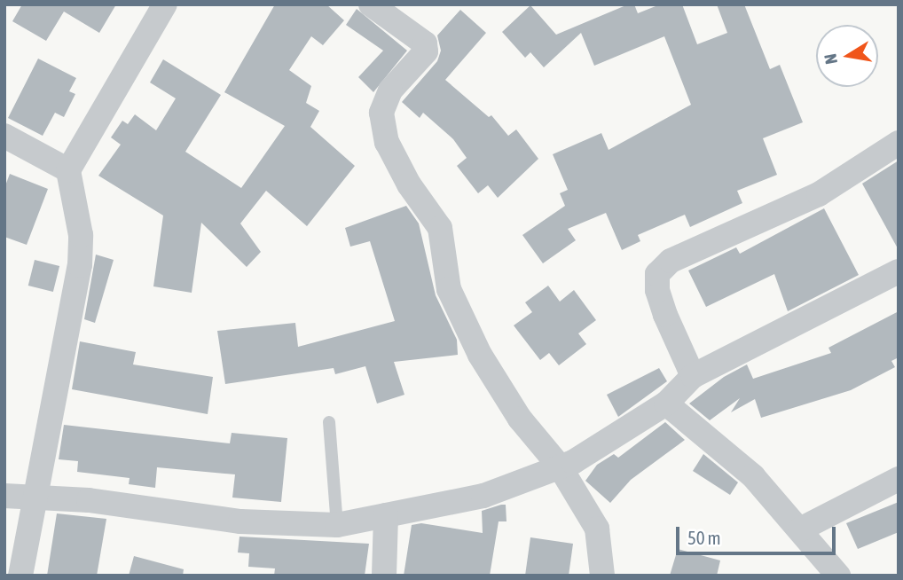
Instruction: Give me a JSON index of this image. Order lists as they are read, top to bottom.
{
  "scale_bar": "50 m",
  "north": "left"
}
